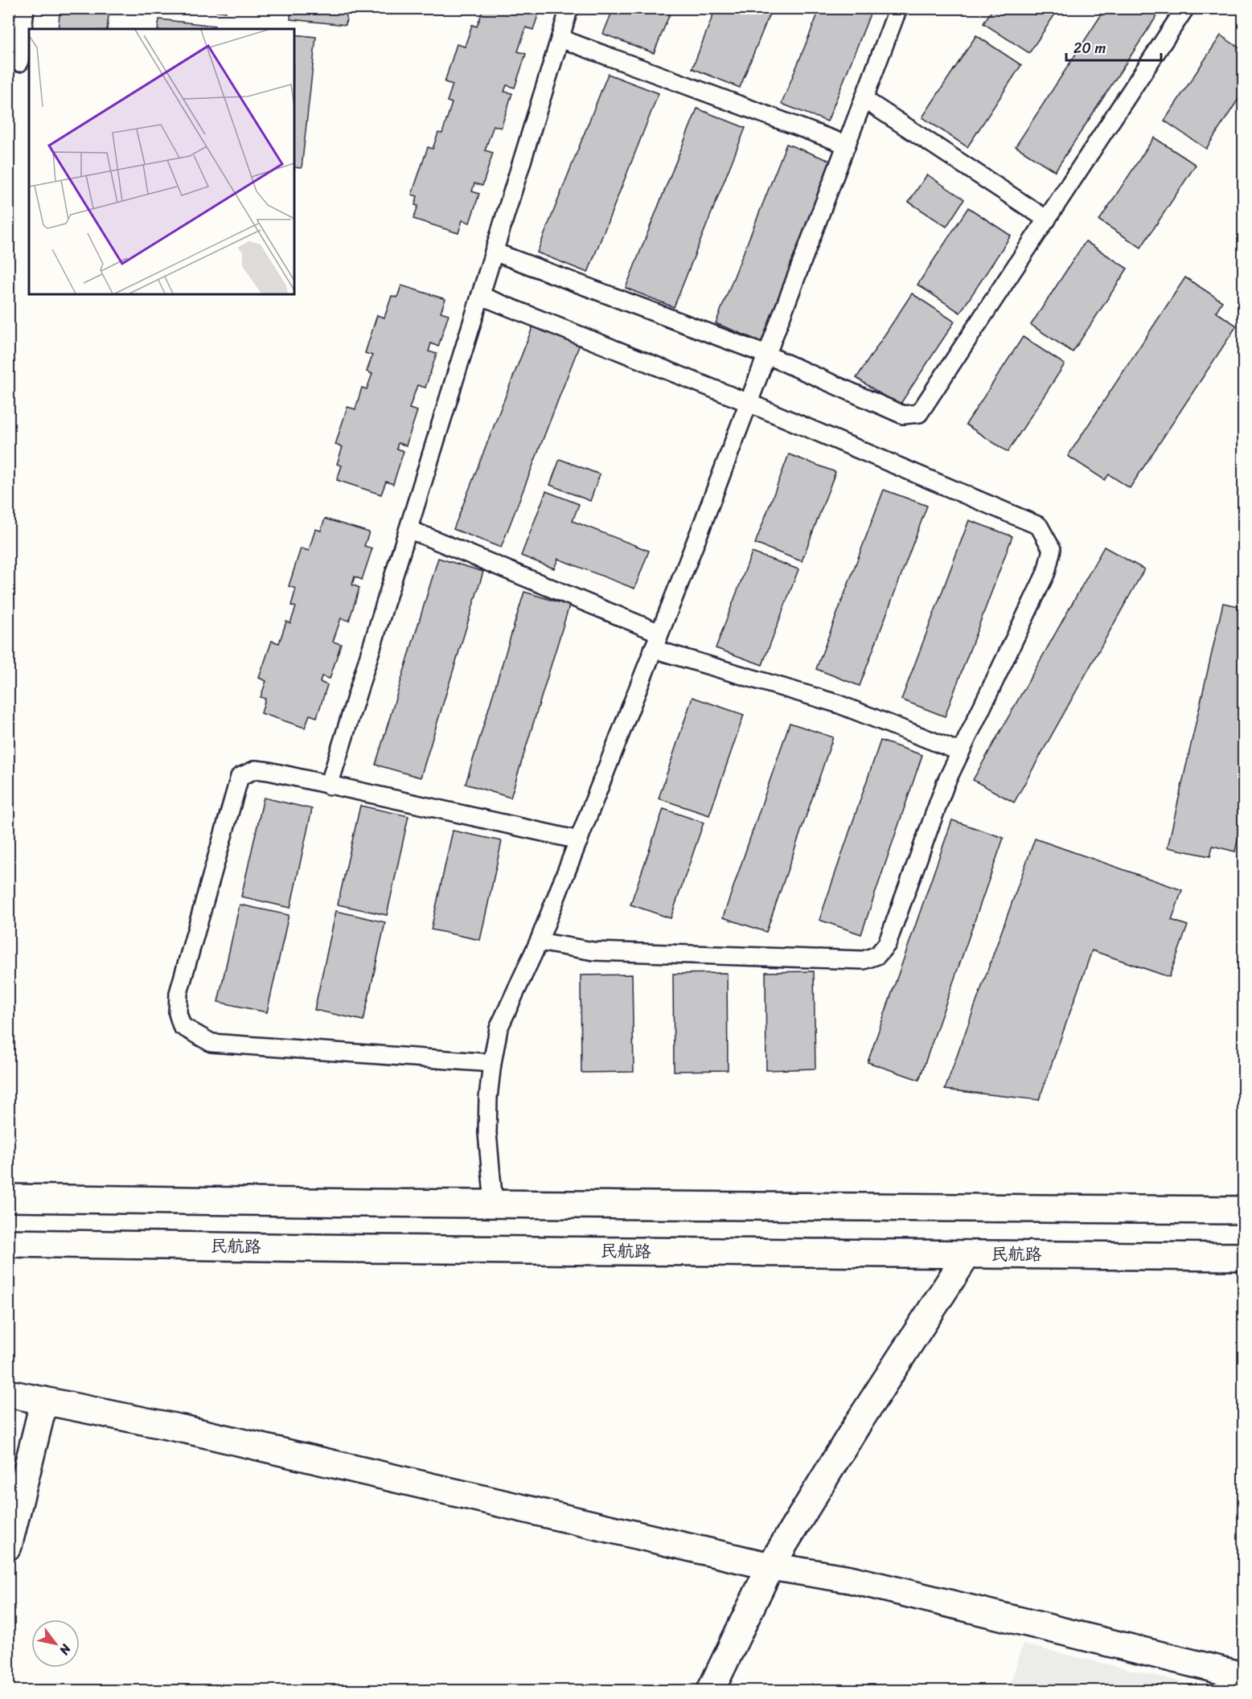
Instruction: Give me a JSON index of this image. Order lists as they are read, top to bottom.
{
  "streets": {
    "main road": ["民航路"]
  },
  "scale_bar": "20 m",
  "north": "bottom right"
}
